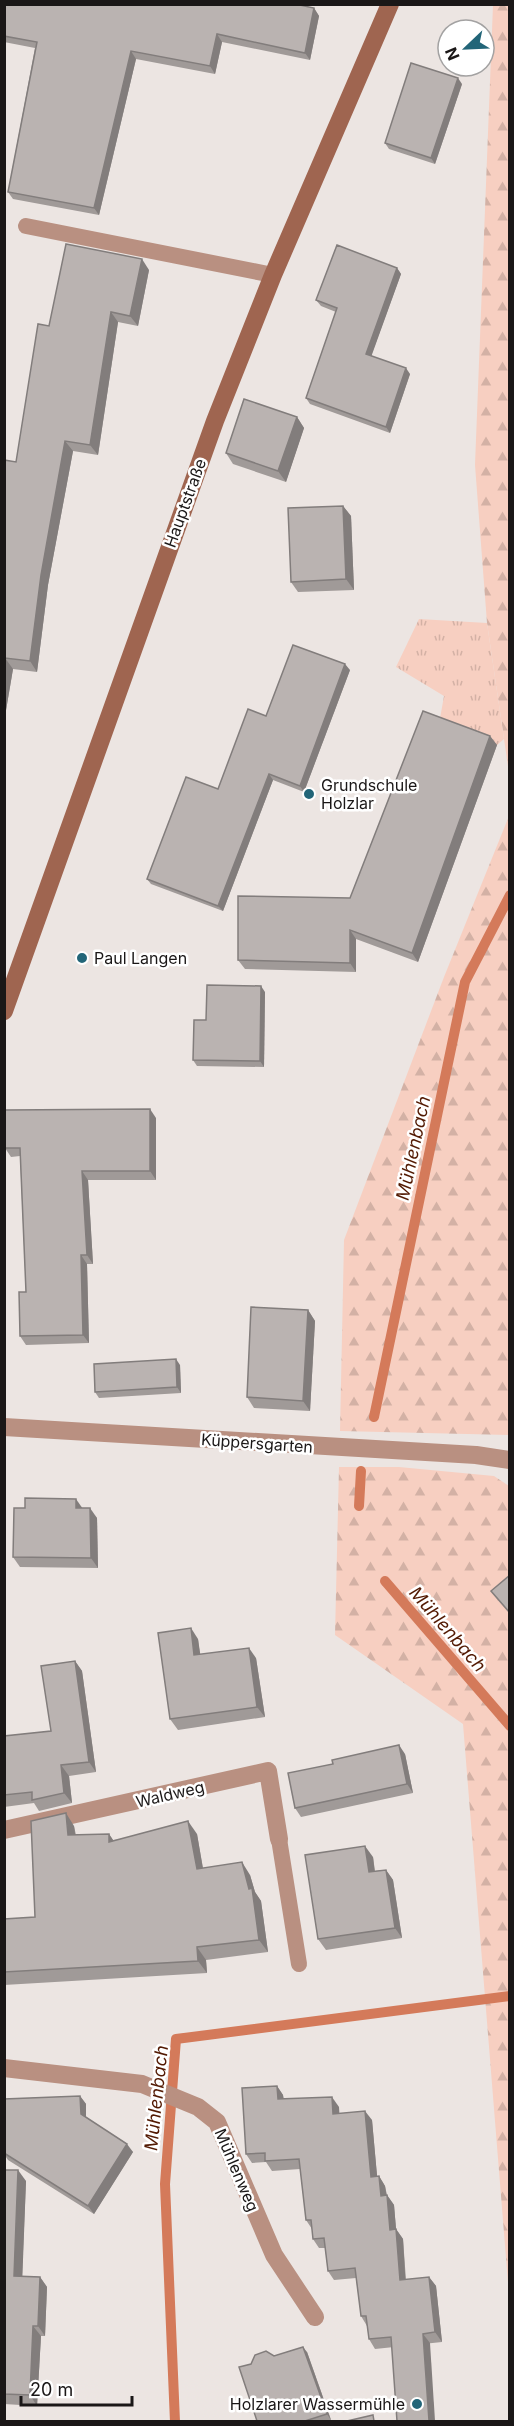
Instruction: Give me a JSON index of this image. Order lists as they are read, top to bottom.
{
  "streets": {
    "main road": ["Hauptstraße"],
    "street": ["Küppersgarten", "Waldweg", "Mühlenweg"]
  },
  "water": ["Mühlenbach"],
  "places": ["Grundschule Holzlar", "Paul Langen", "Holzlarer Wassermühle"],
  "scale_bar": "20 m",
  "north": "bottom left"
}
